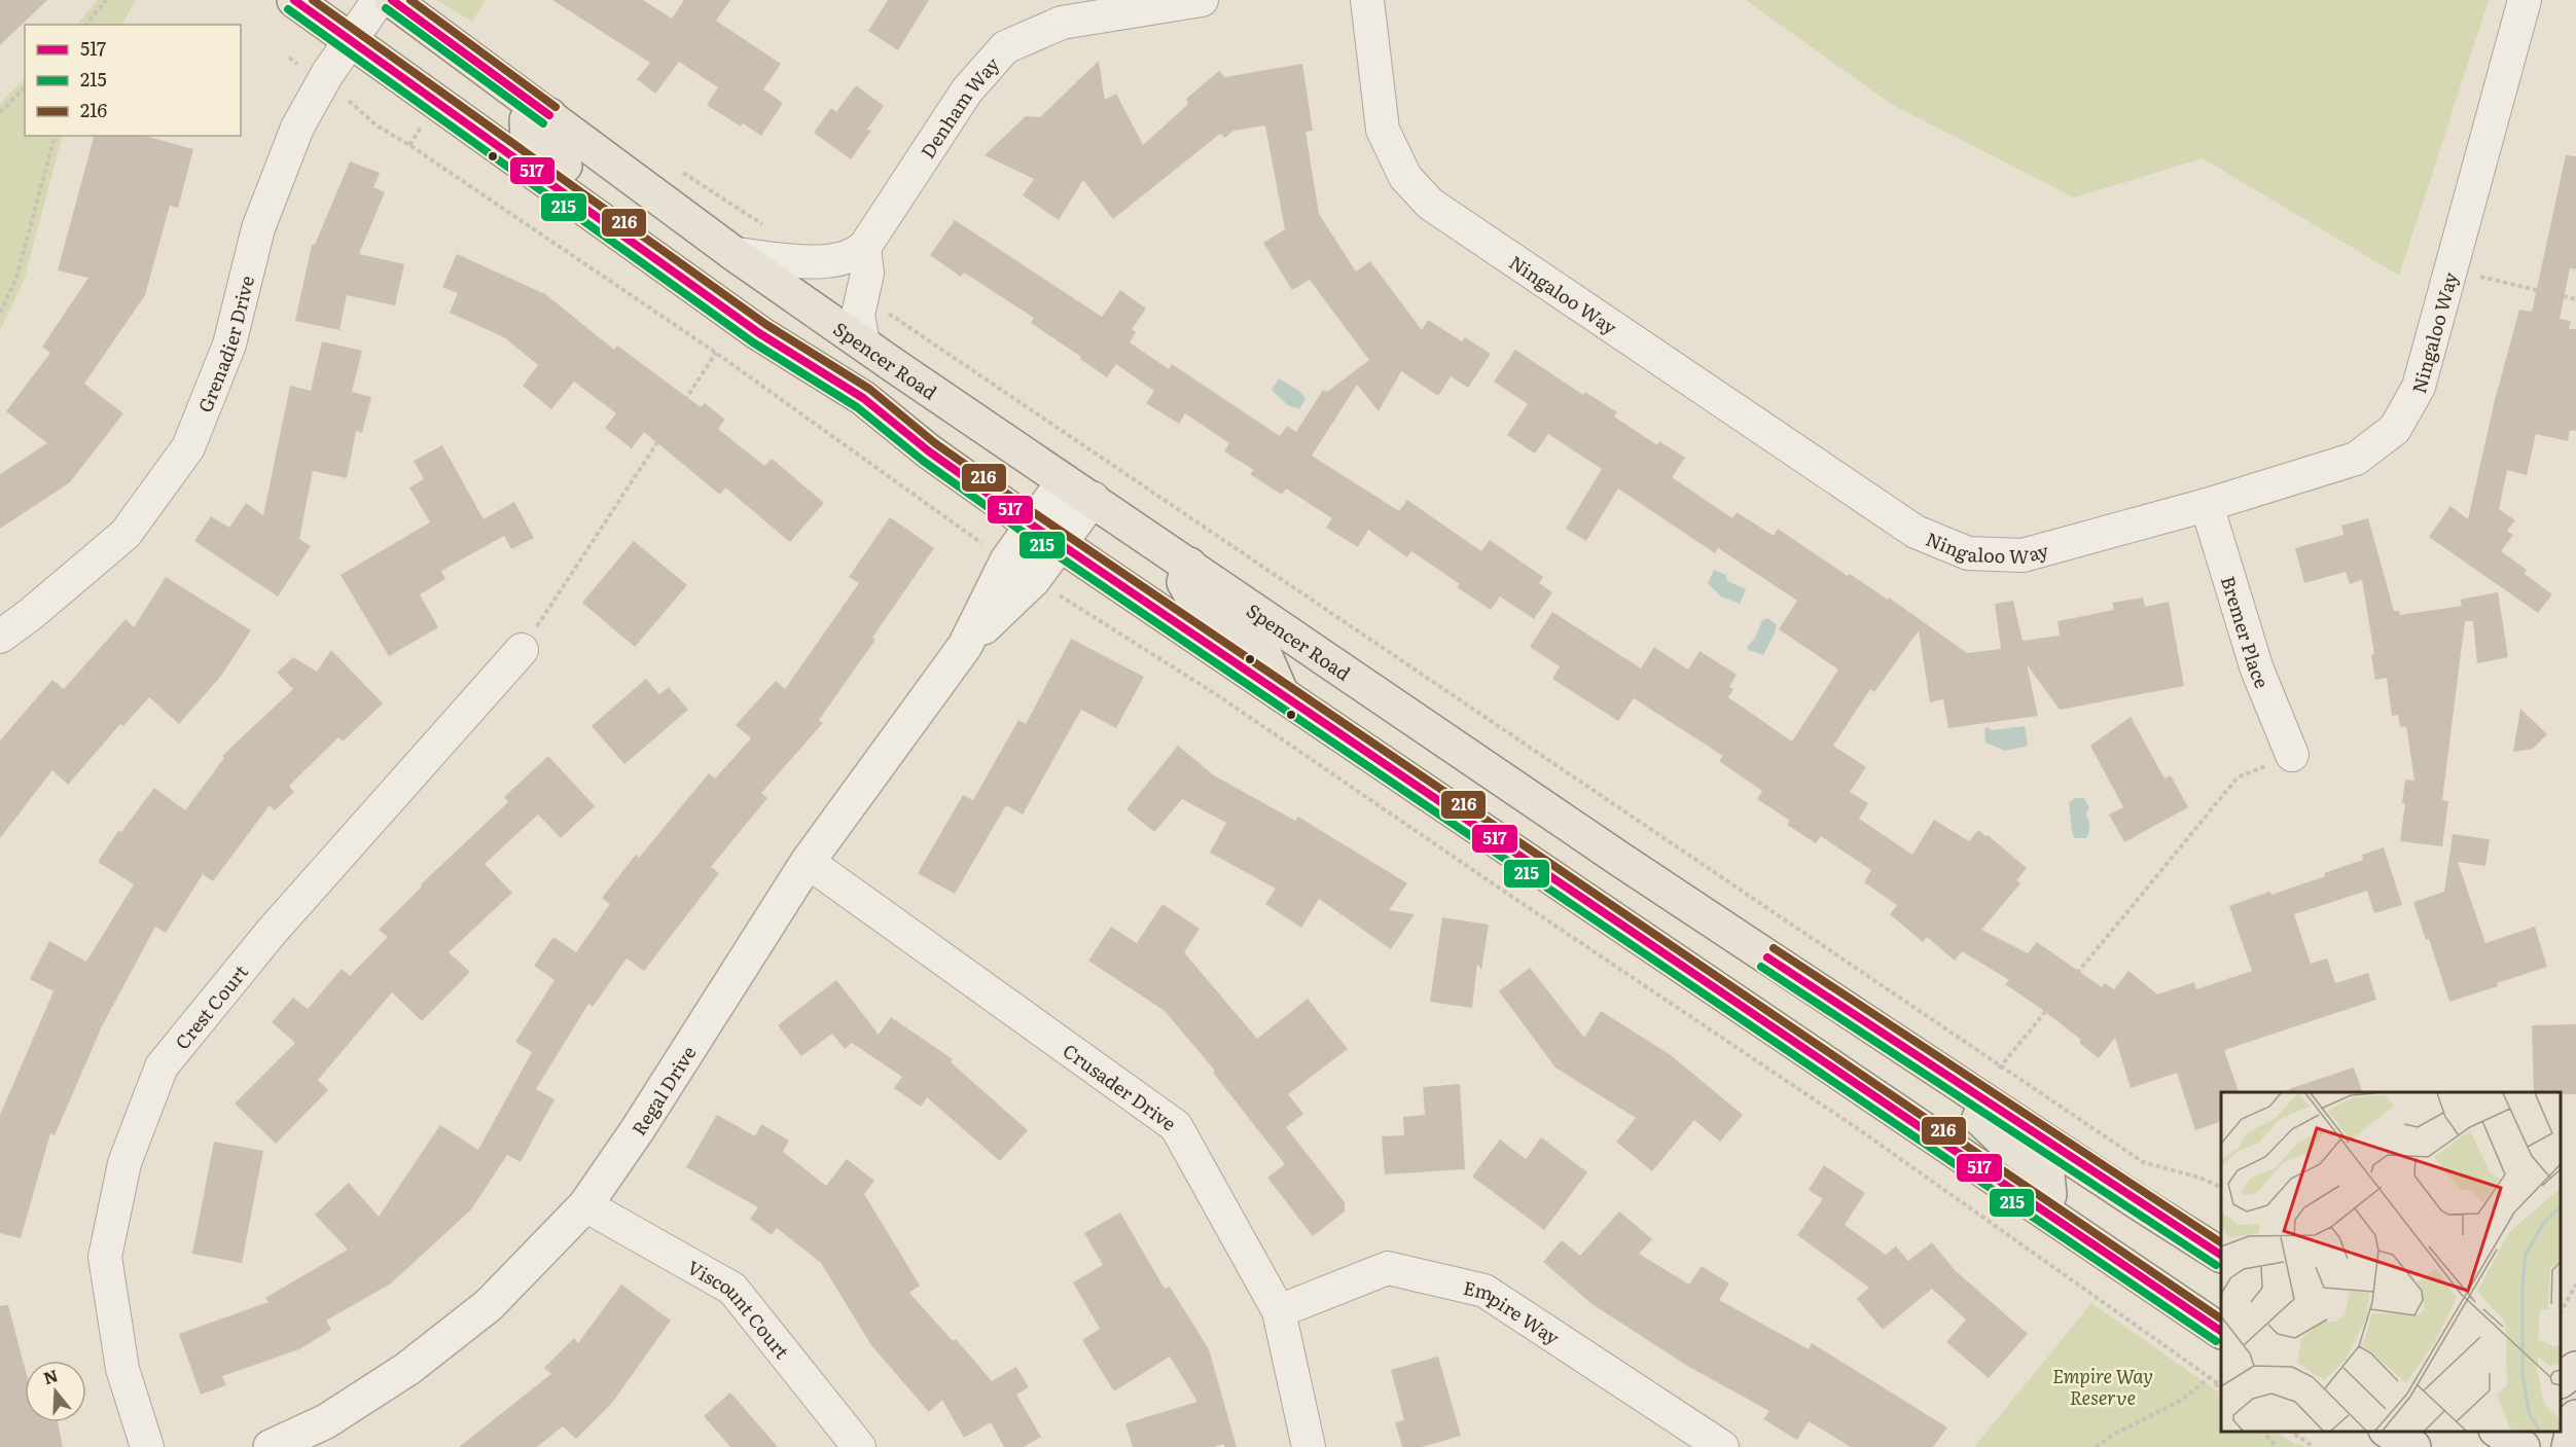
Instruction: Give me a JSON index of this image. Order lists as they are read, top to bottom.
{
  "streets": {
    "main road": ["Spencer Road"],
    "street": [
      "Denham Way",
      "Ningaloo Way",
      "Grenadier Drive",
      "Bremer Place",
      "Crest Court",
      "Crusader Drive",
      "Regal Drive",
      "Viscount Court",
      "Empire Way"
    ]
  },
  "crossings": [
    ["Ningaloo Way", "Bremer Place"],
    ["Spencer Road", "Regal Drive"],
    ["Crusader Drive", "Regal Drive"],
    ["Crusader Drive", "Empire Way"],
    ["Regal Drive", "Viscount Court"]
  ],
  "parks": ["Empire Way Reserve"],
  "lines": ["transit line 517", "transit line 216", "transit line 215"],
  "legend": ["517", "215", "216"],
  "north": "top"
}
